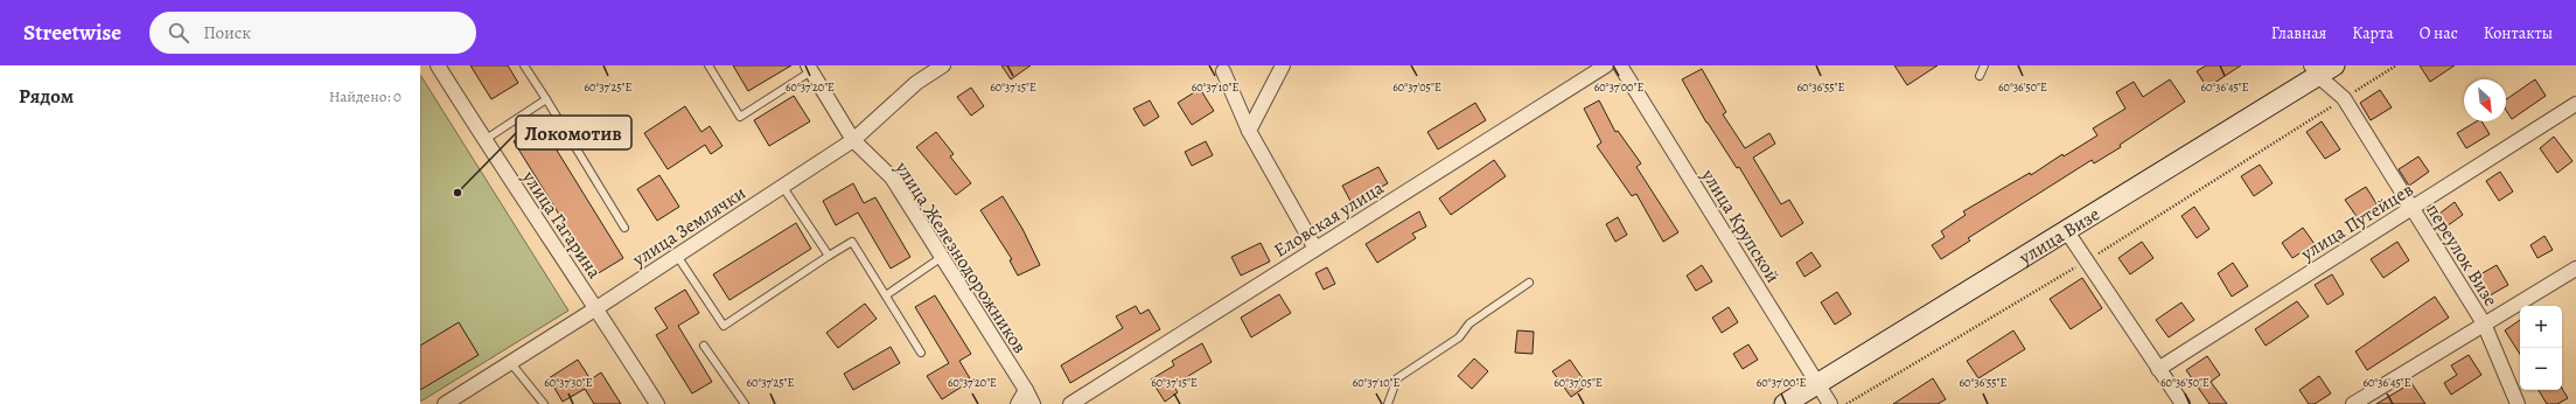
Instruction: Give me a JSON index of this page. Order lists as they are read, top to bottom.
{
  "streets": {
    "street": [
      "Еловская улица",
      "улица Путейцев",
      "улица Гагарина",
      "улица Землячки",
      "улица Крупской",
      "улица Визе",
      "переулок Визе",
      "улица Железнодорожников"
    ]
  },
  "crossings": [
    ["улица Путейцев", "переулок Визе"],
    ["улица Гагарина", "улица Землячки"],
    ["улица Землячки", "улица Железнодорожников"],
    ["улица Крупской", "улица Визе"],
    ["улица Визе", "переулок Визе"]
  ],
  "places": ["Локомотив"],
  "north": "bottom right",
  "page": {
    "header": "Streetwise",
    "search": "Поиск",
    "nav": [
      "Главная",
      "Карта",
      "О нас",
      "Контакты"
    ],
    "heading": ["Рядом", "Найдено: 0"],
    "map_buttons": ["+", "−"]
  },
  "coordinates": [
    "60°37'25\"E",
    "60°37'20\"E",
    "60°37'15\"E",
    "60°37'10\"E",
    "60°37'05\"E",
    "60°37'00\"E",
    "60°36'55\"E",
    "60°36'50\"E",
    "60°36'45\"E",
    "60°37'30\"E"
  ]
}
